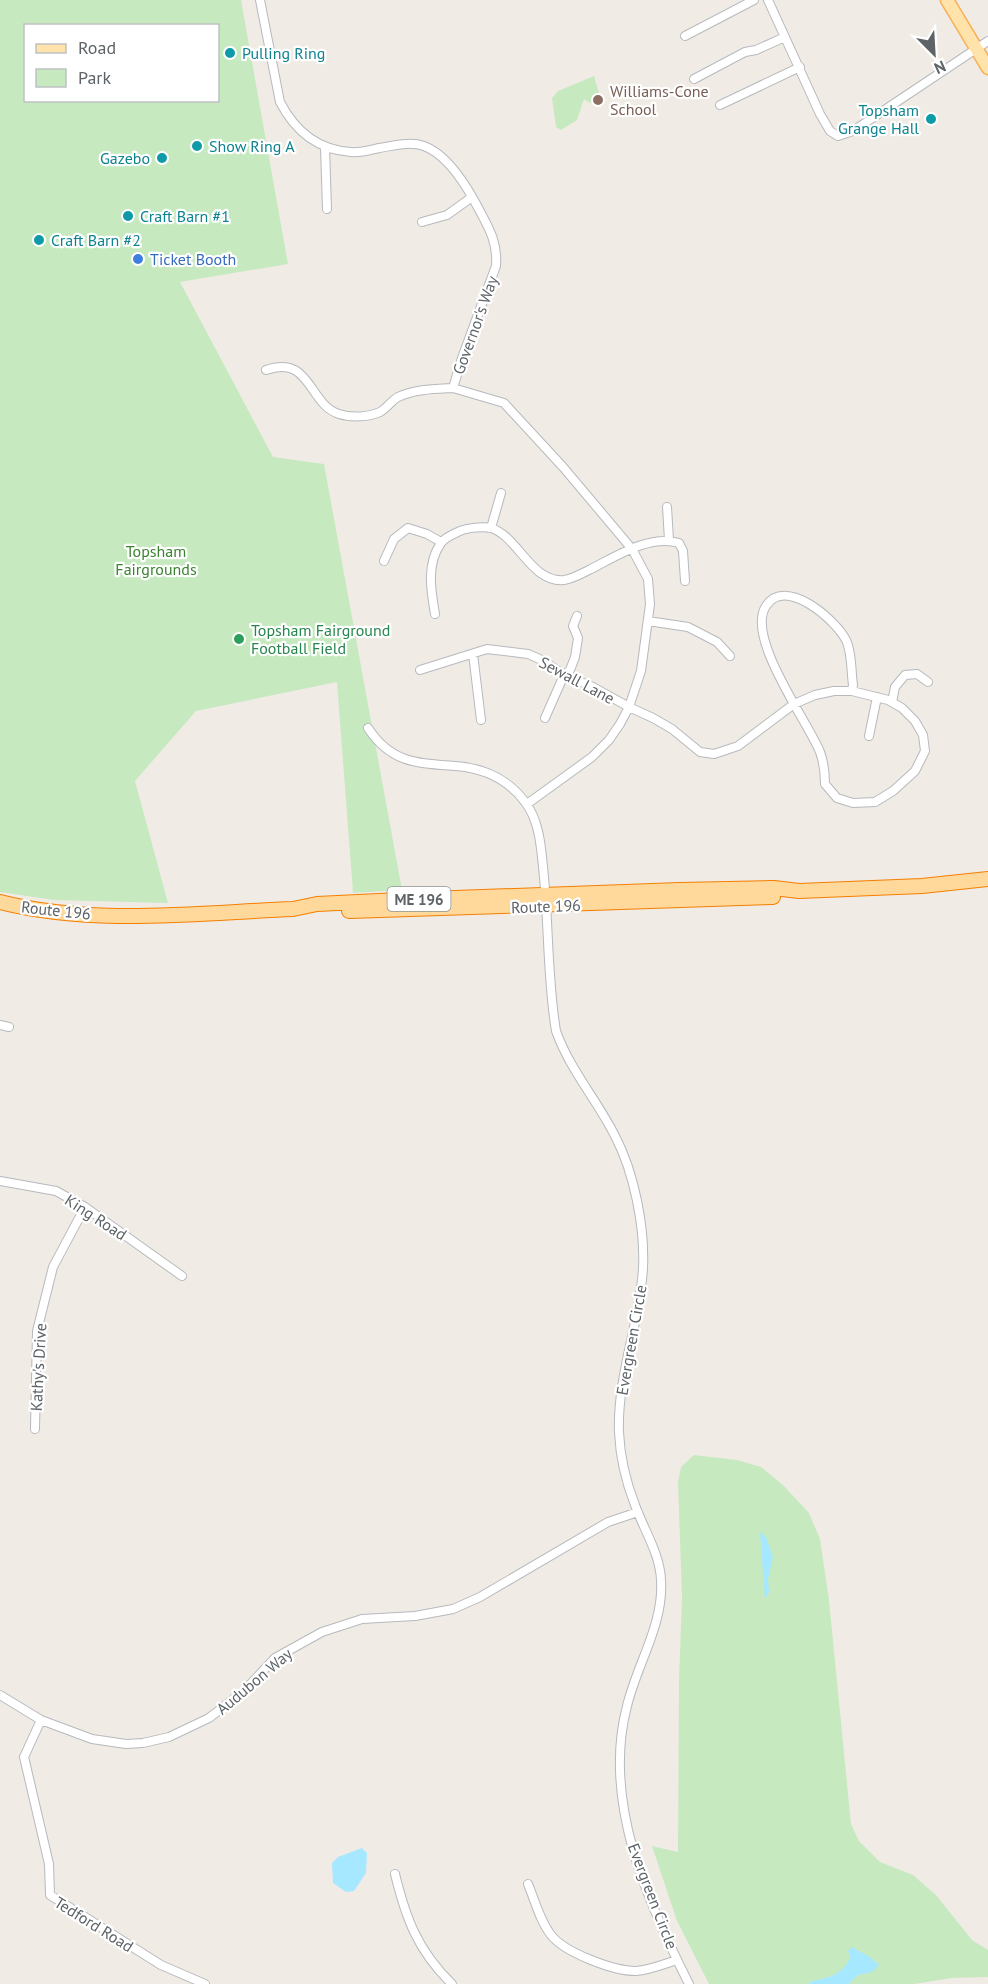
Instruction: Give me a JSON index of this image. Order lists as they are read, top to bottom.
{
  "streets": {
    "highway": ["ME 196", "Route 196"],
    "street": [
      "Governor's Way",
      "Sewall Lane",
      "King Road",
      "Evergreen Circle",
      "Kathy's Drive",
      "Audubon Way",
      "Tedford Road"
    ]
  },
  "crossings": [
    ["Governor's Way", "Sewall Lane"],
    ["Governor's Way", "Evergreen Circle"],
    ["Route 196", "Evergreen Circle"],
    ["King Road", "Kathy's Drive"],
    ["Evergreen Circle", "Audubon Way"],
    ["Audubon Way", "Tedford Road"]
  ],
  "parks": ["Topsham Fairgrounds"],
  "places": [
    "Pulling Ring",
    "Williams-Cone School",
    "Topsham Grange Hall",
    "Show Ring A",
    "Gazebo",
    "Craft Barn #1",
    "Craft Barn #2",
    "Ticket Booth",
    "Topsham Fairground Football Field"
  ],
  "legend": ["Road", "Park"],
  "north": "bottom right"
}
